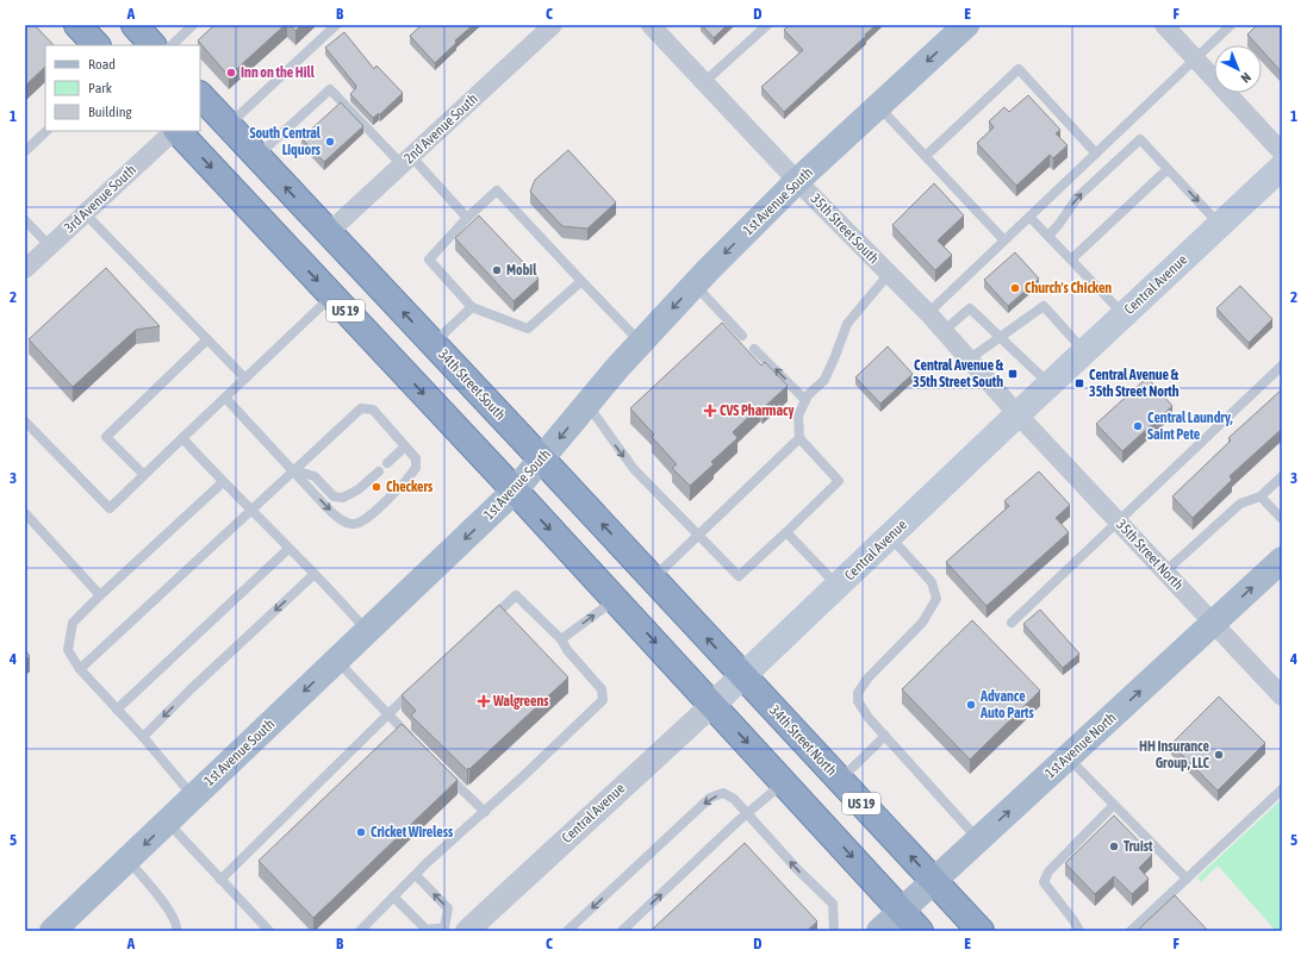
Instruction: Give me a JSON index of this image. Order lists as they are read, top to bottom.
{
  "streets": {
    "highway": ["US 19", "34th Street South", "34th Street North"],
    "main road": ["1st Avenue South", "Central Avenue", "1st Avenue North"],
    "street": [
      "2nd Avenue South",
      "3rd Avenue South",
      "35th Street South",
      "35th Street North"
    ]
  },
  "crossings": [
    ["2nd Avenue South", "34th Street South"],
    ["1st Avenue South", "35th Street South"],
    ["1st Avenue South", "US 19"],
    ["1st Avenue South", "34th Street South"],
    ["35th Street South", "Central Avenue"],
    ["35th Street South", "35th Street North"],
    ["Central Avenue", "US 19"],
    ["Central Avenue", "34th Street South"],
    ["Central Avenue", "35th Street North"],
    ["Central Avenue", "34th Street North"],
    ["US 19", "1st Avenue North"],
    ["34th Street South", "34th Street North"],
    ["35th Street North", "1st Avenue North"],
    ["34th Street North", "1st Avenue North"]
  ],
  "one_way": ["1st Avenue South", "1st Avenue North"],
  "places": {
    "other": [
      "Inn on the Hill",
      "South Central Liquors",
      "Mobil",
      "Church's Chicken",
      "Central Laundry, Saint Pete",
      "Checkers",
      "Advance Auto Parts",
      "HH Insurance Group, LLC",
      "Cricket Wireless",
      "Truist"
    ],
    "transit": ["Central Avenue & 35th Street South", "Central Avenue & 35th Street North"],
    "health": ["CVS Pharmacy", "Walgreens"]
  },
  "legend": ["Road", "Park", "Building"],
  "north": "bottom right",
  "grid": {
    "columns": [
      "A",
      "B",
      "C",
      "D",
      "E",
      "F"
    ],
    "rows": [
      "1",
      "2",
      "3",
      "4",
      "5"
    ]
  }
}
